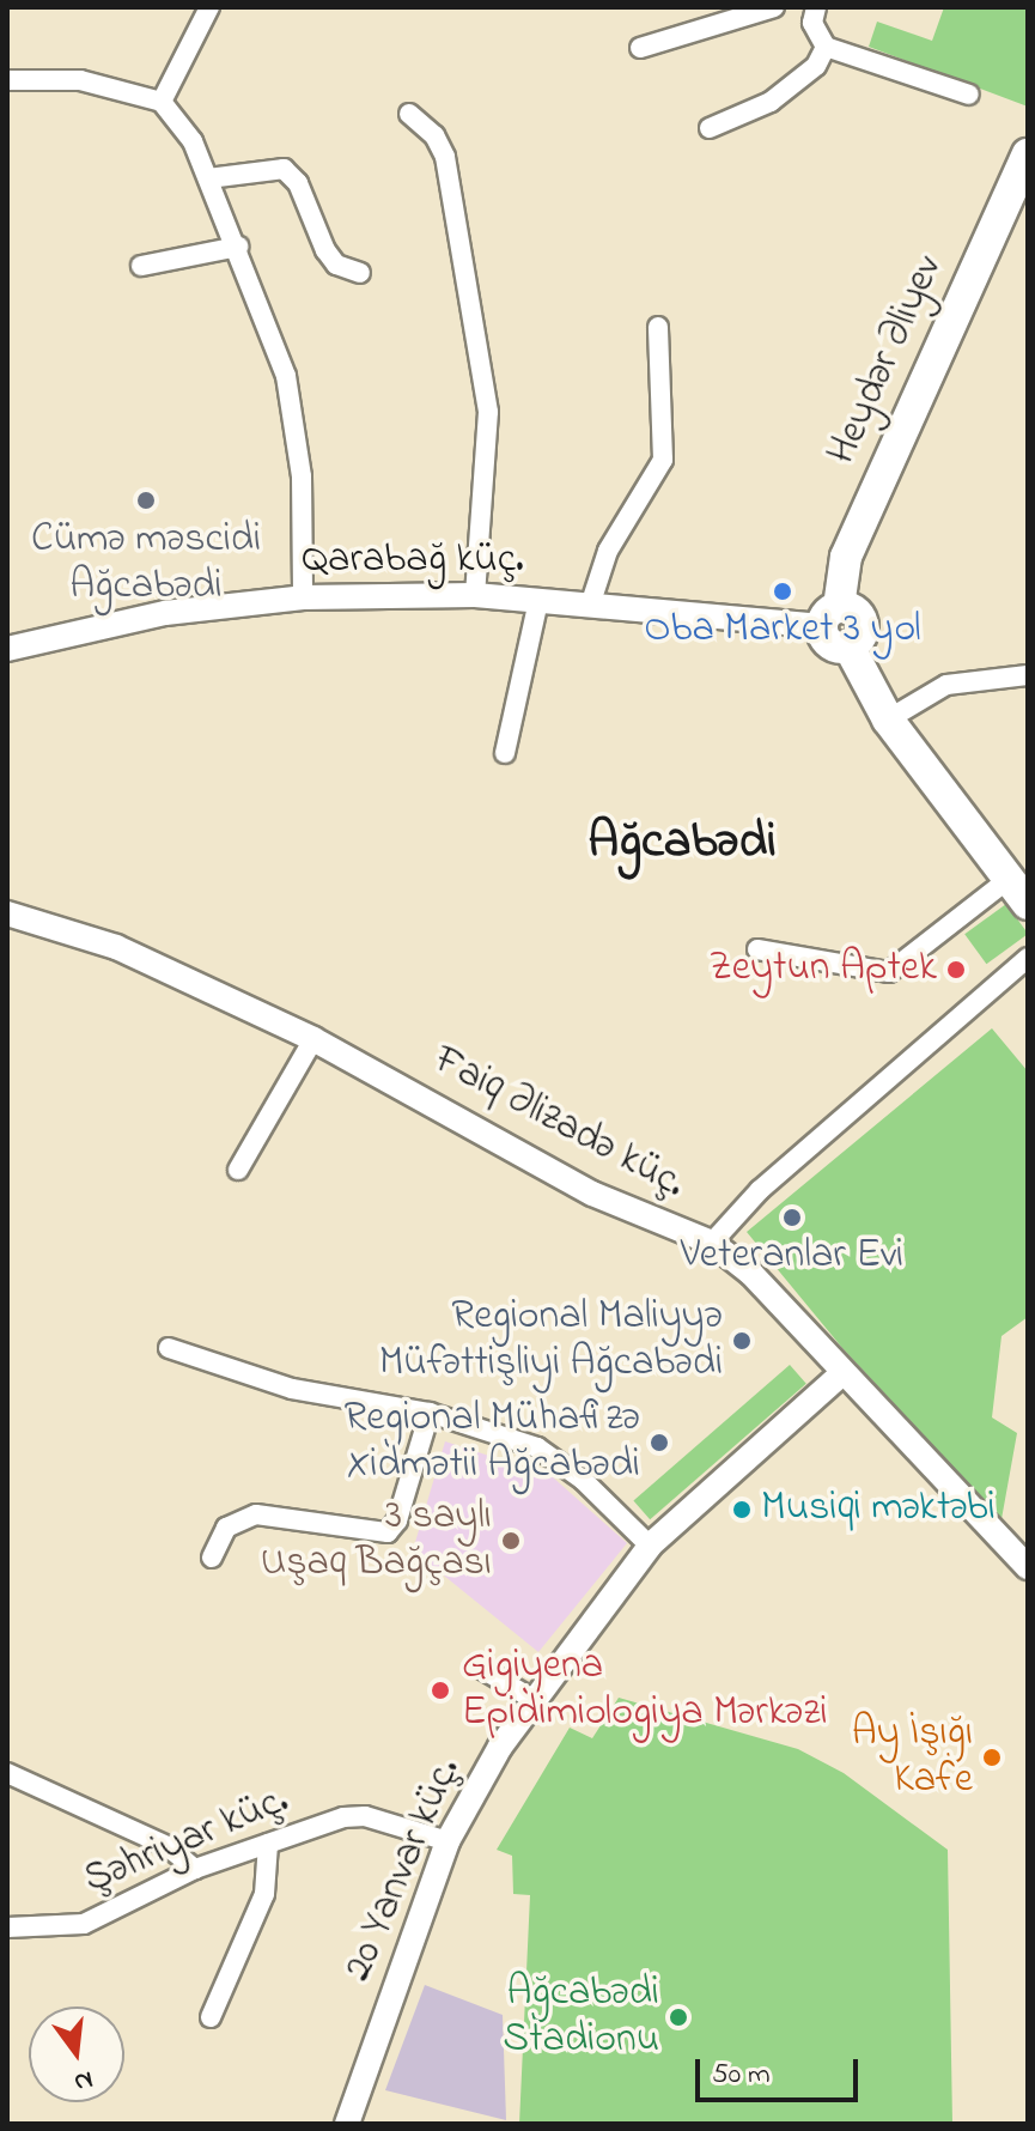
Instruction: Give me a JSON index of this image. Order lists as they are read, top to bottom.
{
  "streets": {
    "main road": ["Heydər Əliyev"],
    "street": [
      "Qarabağ küç.",
      "Faiq Əlizadə küç.",
      "Şəhriyar küç.",
      "20 Yanvar küç."
    ]
  },
  "crossings": [
    ["Heydər Əliyev", "Qarabağ küç."],
    ["Faiq Əlizadə küç.", "20 Yanvar küç."],
    ["Şəhriyar küç.", "20 Yanvar küç."]
  ],
  "districts": ["Ağcabədi"],
  "places": [
    "Cümə məscidi Ağcabədi",
    "Oba Market 3 yol",
    "Zeytun Aptek",
    "Veteranlar Evi",
    "Regional Maliyyə Müfəttişliyi Ağcabədi",
    "Regional Mühafizə Xidmətii Ağcabədi",
    "Musiqi məktəbi",
    "3 saylı Uşaq Bağçası",
    "Gigiyena Epidimiologiya Mərkəzi",
    "Ay İşığı Kafe",
    "Ağcabədi Stadionu"
  ],
  "scale_bar": "50 m",
  "north": "bottom"
}
